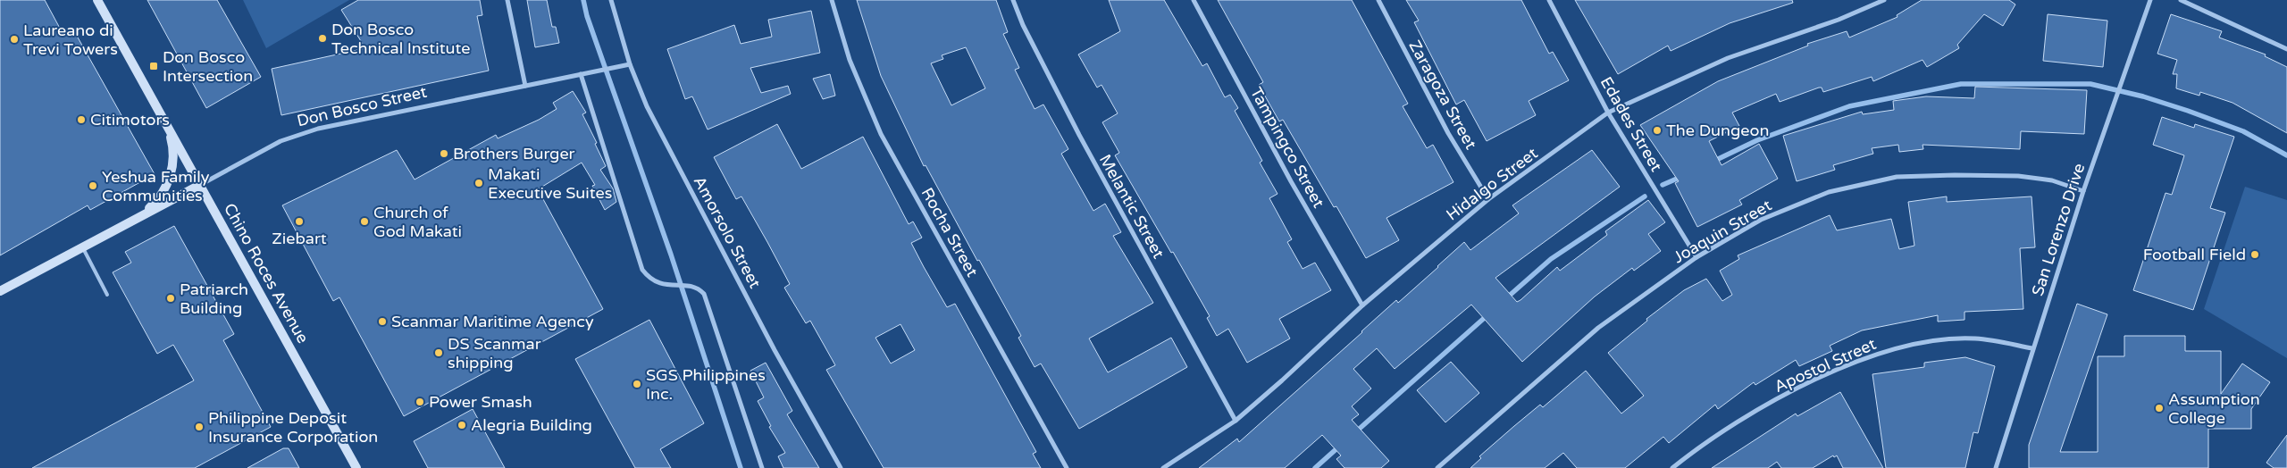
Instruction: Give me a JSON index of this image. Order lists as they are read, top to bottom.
{
  "streets": {
    "main road": ["Don Bosco Street", "Chino Roces Avenue"],
    "street": [
      "Zaragoza Street",
      "Edades Street",
      "Tampingco Street",
      "Hidalgo Street",
      "Melantic Street",
      "San Lorenzo Drive",
      "Joaquin Street",
      "Amorsolo Street",
      "Rocha Street",
      "Apostol Street"
    ]
  },
  "crossings": [
    ["Zaragoza Street", "Hidalgo Street"],
    ["Don Bosco Street", "Amorsolo Street"],
    ["Don Bosco Street", "Chino Roces Avenue"],
    ["Edades Street", "Hidalgo Street"],
    ["Edades Street", "Joaquin Street"],
    ["Tampingco Street", "Hidalgo Street"],
    ["Hidalgo Street", "Melantic Street"],
    ["San Lorenzo Drive", "Joaquin Street"],
    ["San Lorenzo Drive", "Apostol Street"]
  ],
  "places": {
    "other": [
      "Don Bosco Technical Institute",
      "Laureano di Trevi Towers",
      "Citimotors",
      "The Dungeon",
      "Brothers Burger",
      "Makati Executive Suites",
      "Yeshua Family Communities",
      "Ziebart",
      "Church of God Makati",
      "Football Field",
      "Patriarch Building",
      "Scanmar Maritime Agency",
      "DS Scanmar shipping",
      "SGS Philippines Inc.",
      "Power Smash",
      "Assumption College",
      "Alegria Building",
      "Philippine Deposit Insurance Corporation"
    ],
    "transit": ["Don Bosco Intersection"]
  }
}
